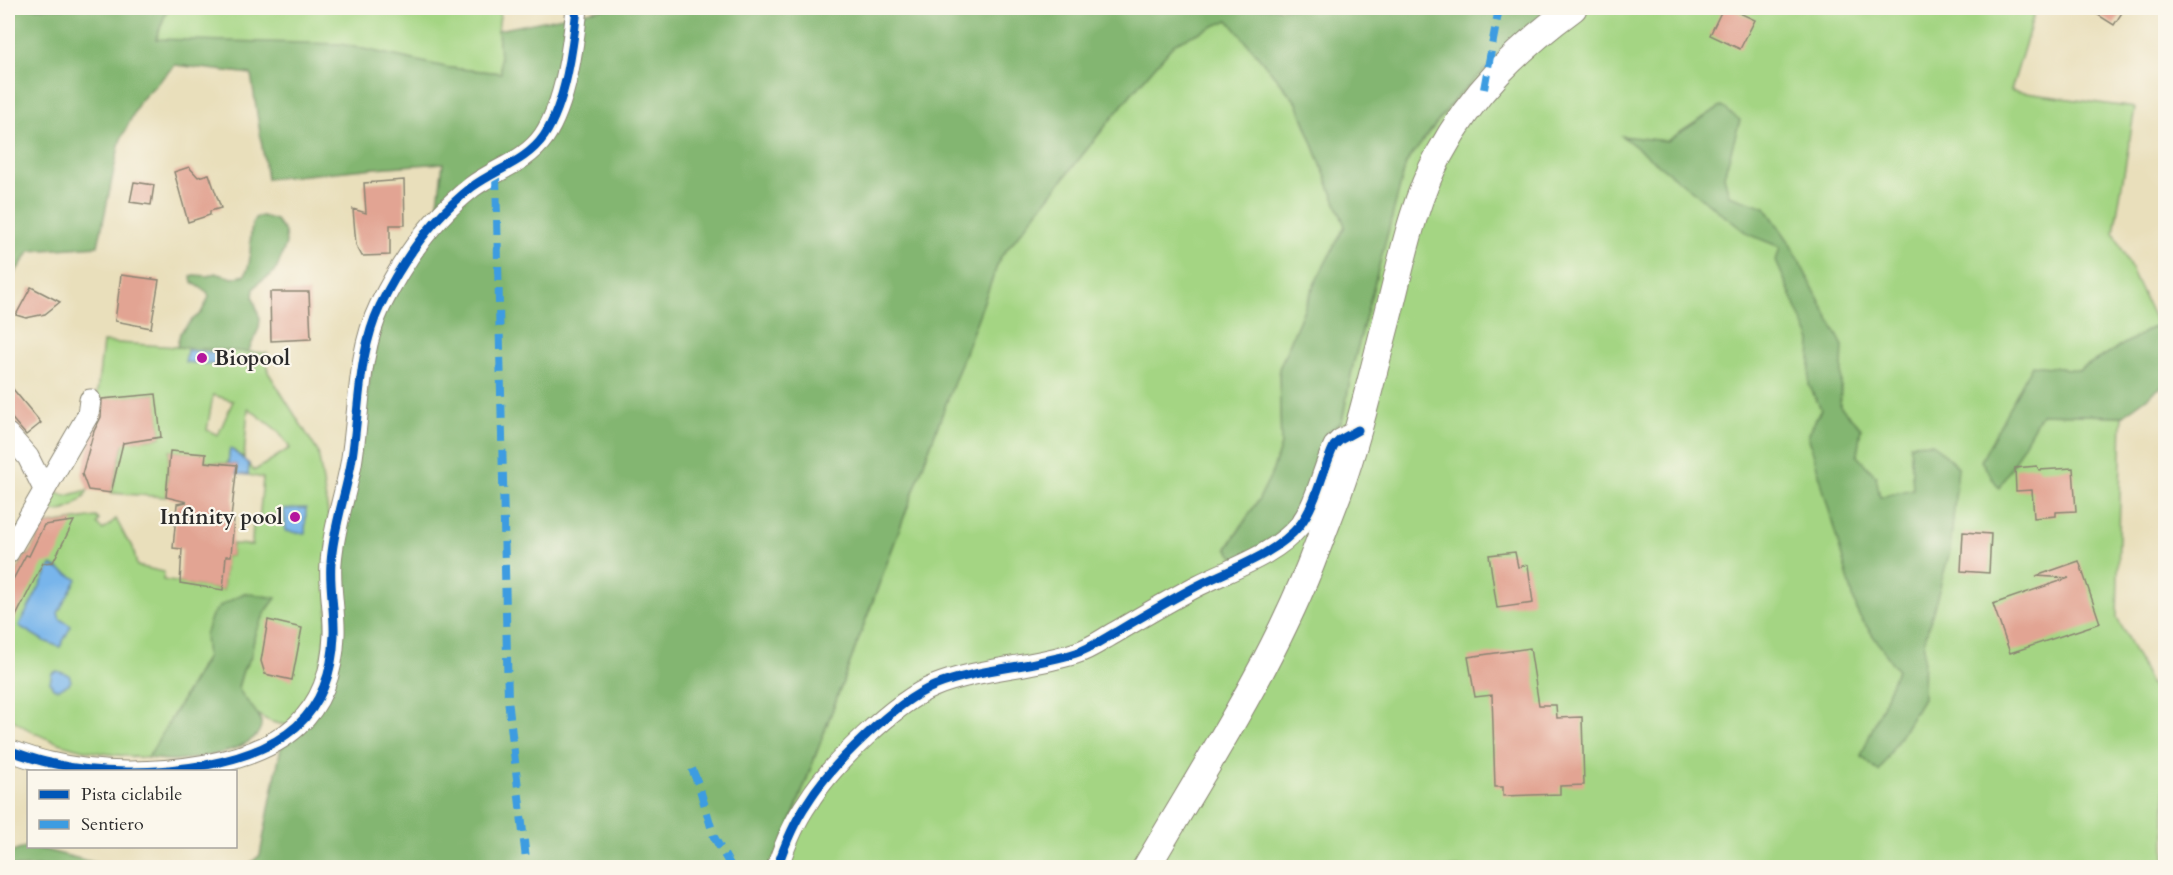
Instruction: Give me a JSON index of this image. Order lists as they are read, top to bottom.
{
  "places": ["Biopool", "Infinity pool"],
  "legend": ["Pista ciclabile", "Sentiero"]
}
